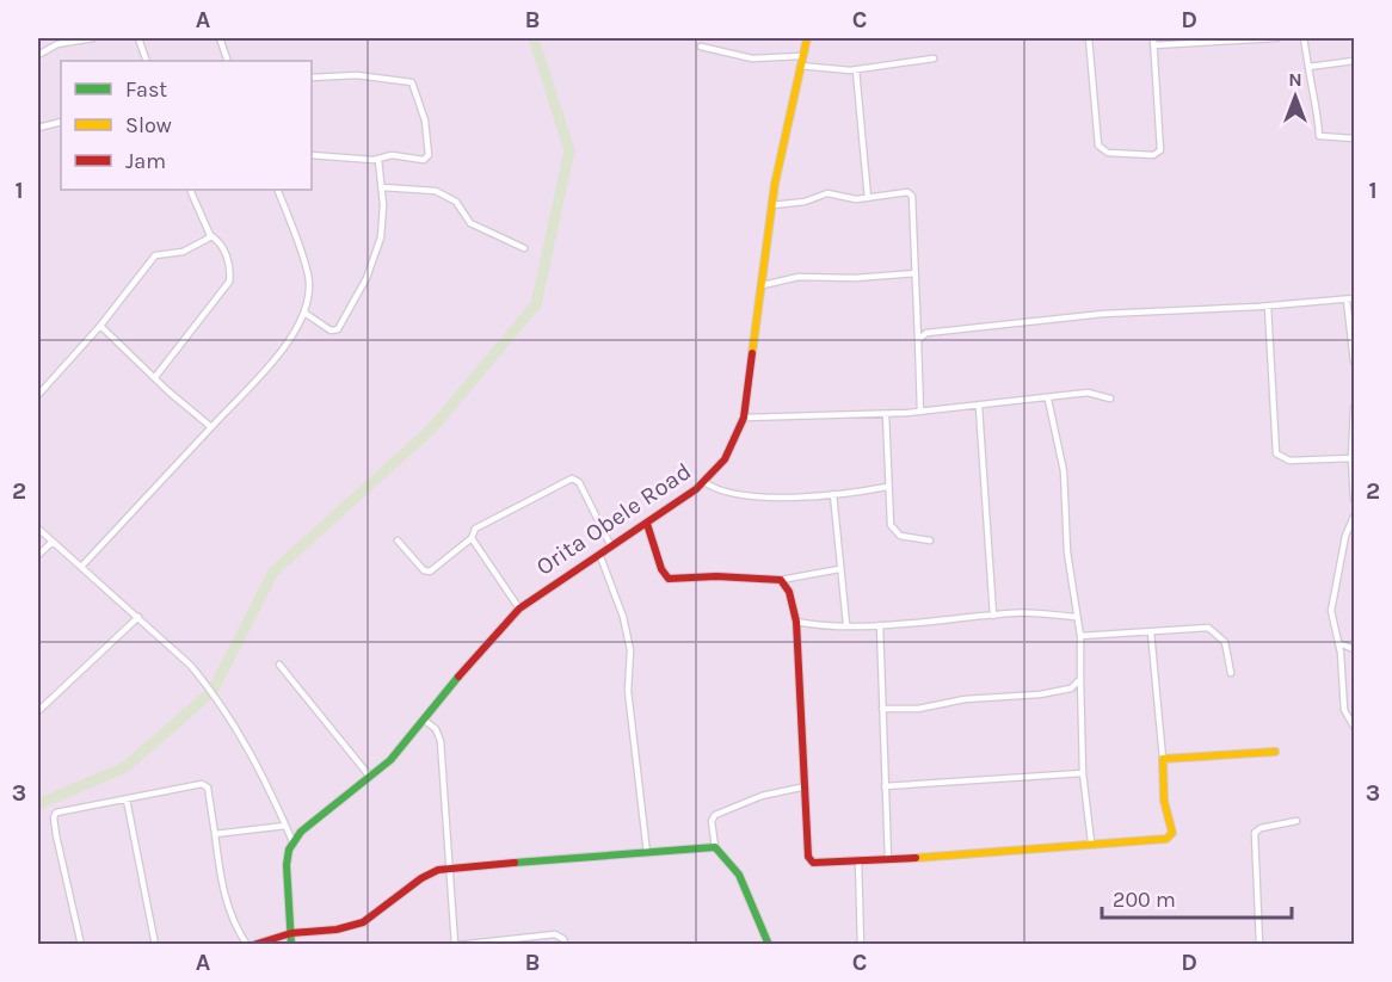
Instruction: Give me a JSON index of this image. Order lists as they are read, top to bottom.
{
  "streets": {
    "street": ["Orita Obele Road"]
  },
  "legend": ["Fast", "Slow", "Jam"],
  "scale_bar": "200 m",
  "north": "top",
  "grid": {
    "columns": [
      "A",
      "B",
      "C",
      "D"
    ],
    "rows": ["1", "2", "3"]
  }
}
